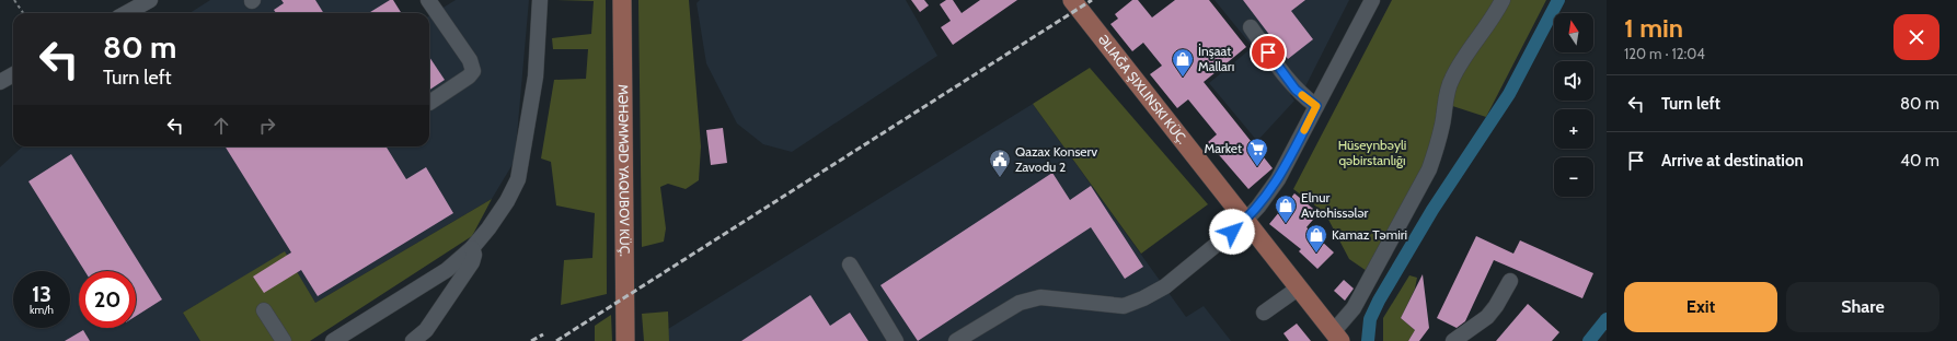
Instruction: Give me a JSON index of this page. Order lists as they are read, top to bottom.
{
  "streets": {
    "main road": ["MƏHƏMMƏD YAQUBOV KÜÇ."]
  },
  "parks": ["Hüseynbəyli qəbirstanlığı"],
  "places": {
    "shop": ["İnşaat Malları", "Elnur Avtohissələr", "Kamaz Təmiri"],
    "supermarket": ["Market"],
    "public building": ["Qazax Konserv Zavodu 2"]
  },
  "north": "top",
  "page": {
    "heading": ["1 min", "120 m · 12:04"],
    "map_buttons": ["+", "−"],
    "turn": ["80 m", "Turn left"],
    "list": [
      {
        "name": "Turn left",
        "value": "80 m"
      },
      {
        "name": "Arrive at destination",
        "value": "40 m"
      }
    ],
    "speed": "13 km/h",
    "limit": "20",
    "buttons": ["Exit", "Share"]
  }
}
